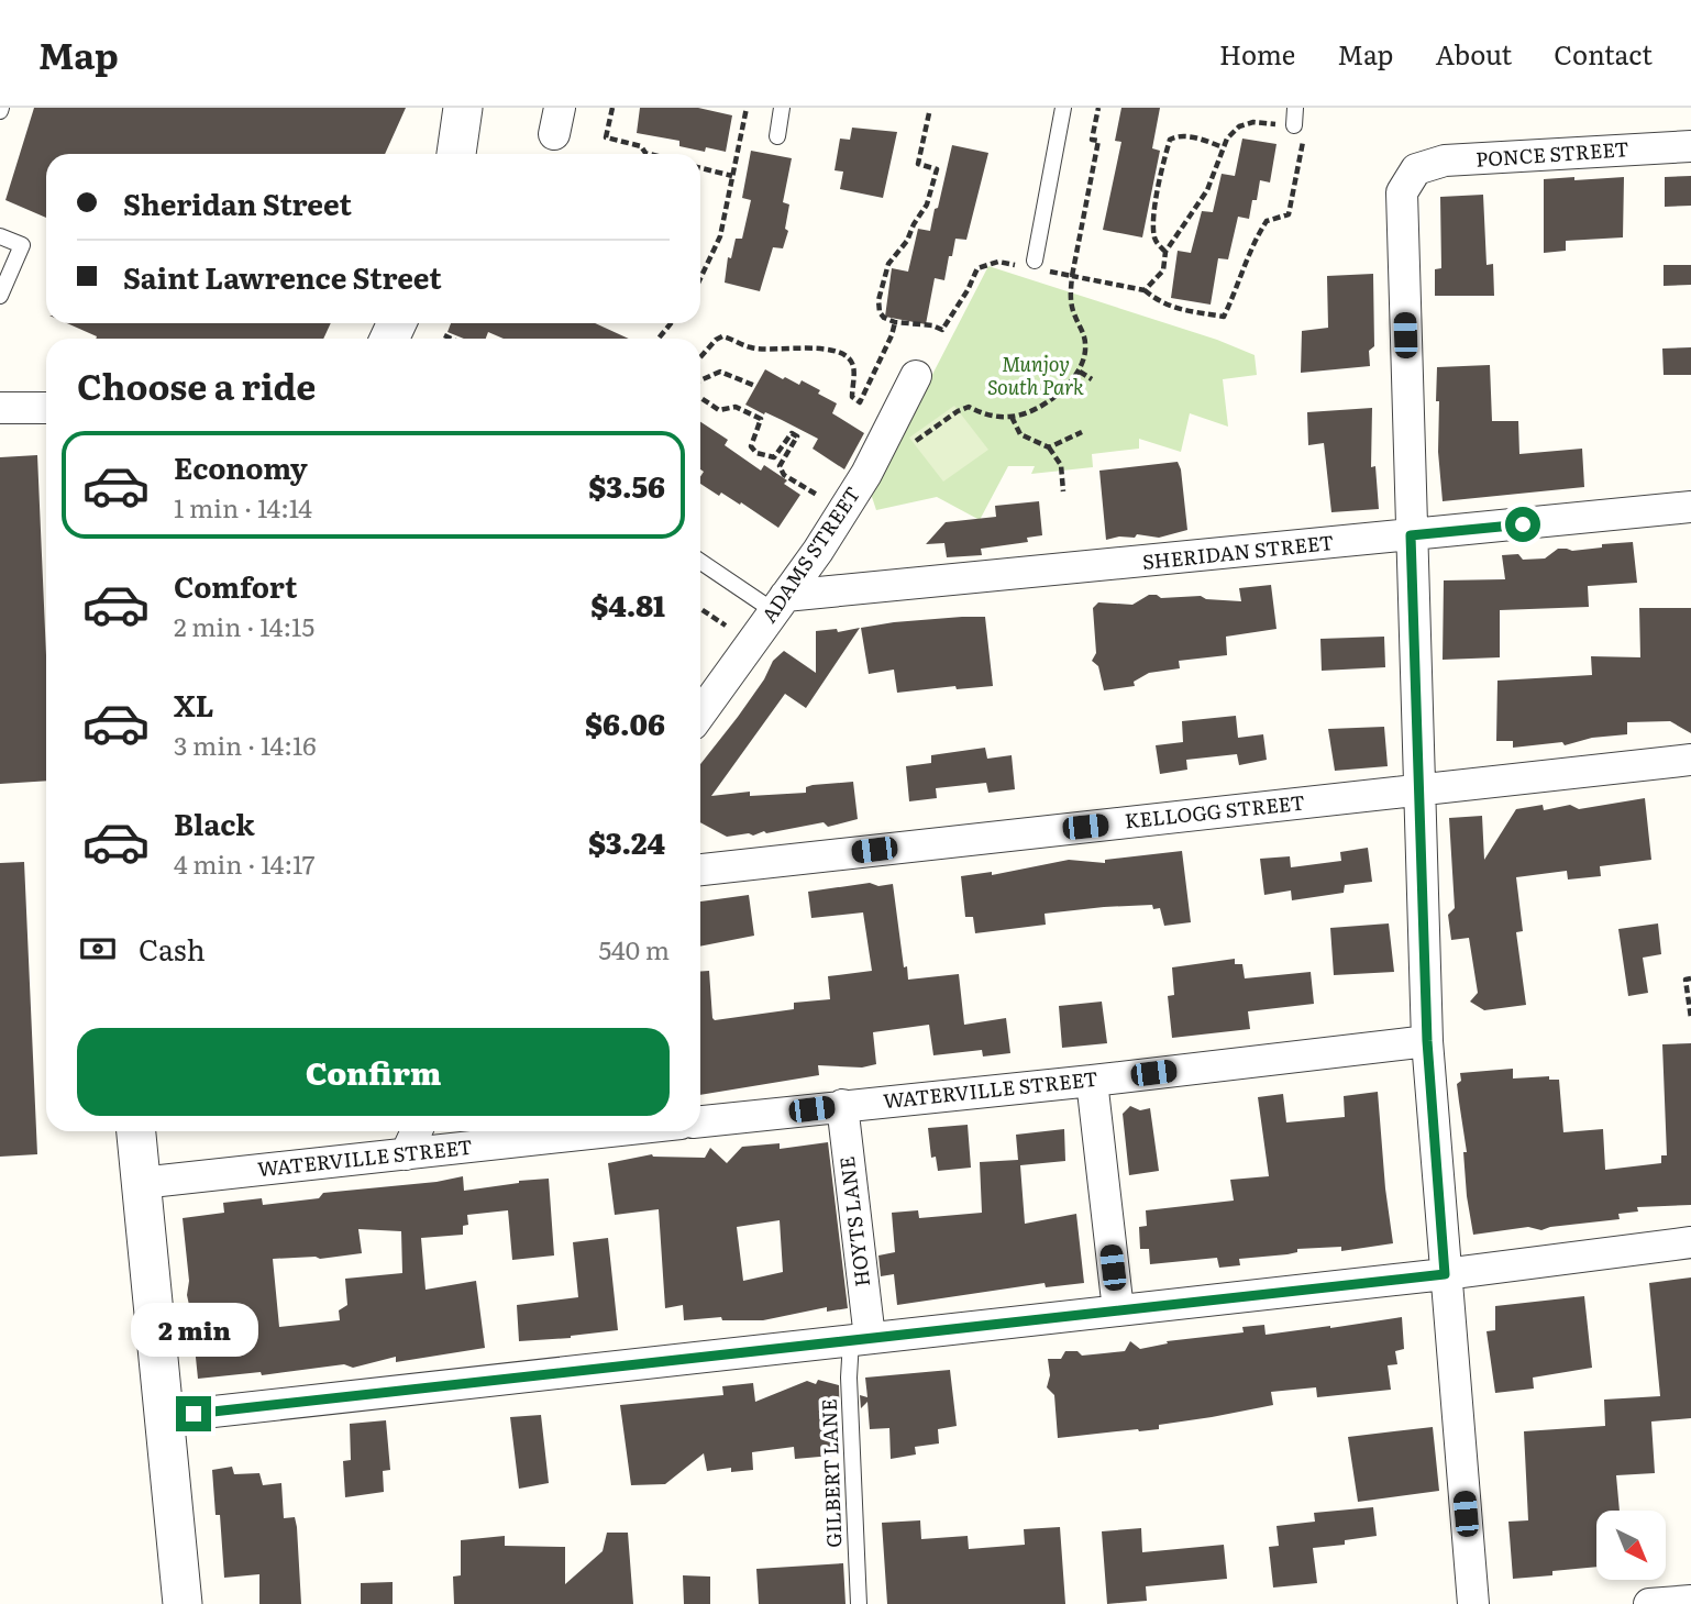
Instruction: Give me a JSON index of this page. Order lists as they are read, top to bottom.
{
  "streets": {
    "street": [
      "PONCE STREET",
      "SHERIDAN STREET",
      "ADAMS STREET",
      "KELLOGG STREET",
      "WATERVILLE STREET",
      "HOYTS LANE"
    ],
    "lane": ["GILBERT LANE"]
  },
  "crossings": [
    ["PONCE STREET", "SHERIDAN STREET"],
    ["SHERIDAN STREET", "ADAMS STREET"],
    ["WATERVILLE STREET", "HOYTS LANE"],
    ["HOYTS LANE", "GILBERT LANE"]
  ],
  "parks": ["Munjoy South Park"],
  "north": "bottom right",
  "page": {
    "header": "Map",
    "nav": [
      "Home",
      "Map",
      "About",
      "Contact"
    ],
    "banner": ["Sheridan Street", "Saint Lawrence Street"],
    "heading": "Choose a ride",
    "list": [
      {
        "name": "Economy",
        "note": "1 min · 14:14",
        "value": "$3.56"
      },
      {
        "name": "Comfort",
        "note": "2 min · 14:15",
        "value": "$4.81"
      },
      {
        "name": "XL",
        "note": "3 min · 14:16",
        "value": "$6.06"
      },
      {
        "name": "Black",
        "note": "4 min · 14:17",
        "value": "$3.24"
      }
    ],
    "pay": ["Cash", "540 m"],
    "buttons": "Confirm",
    "bubble": "2 min"
  }
}
